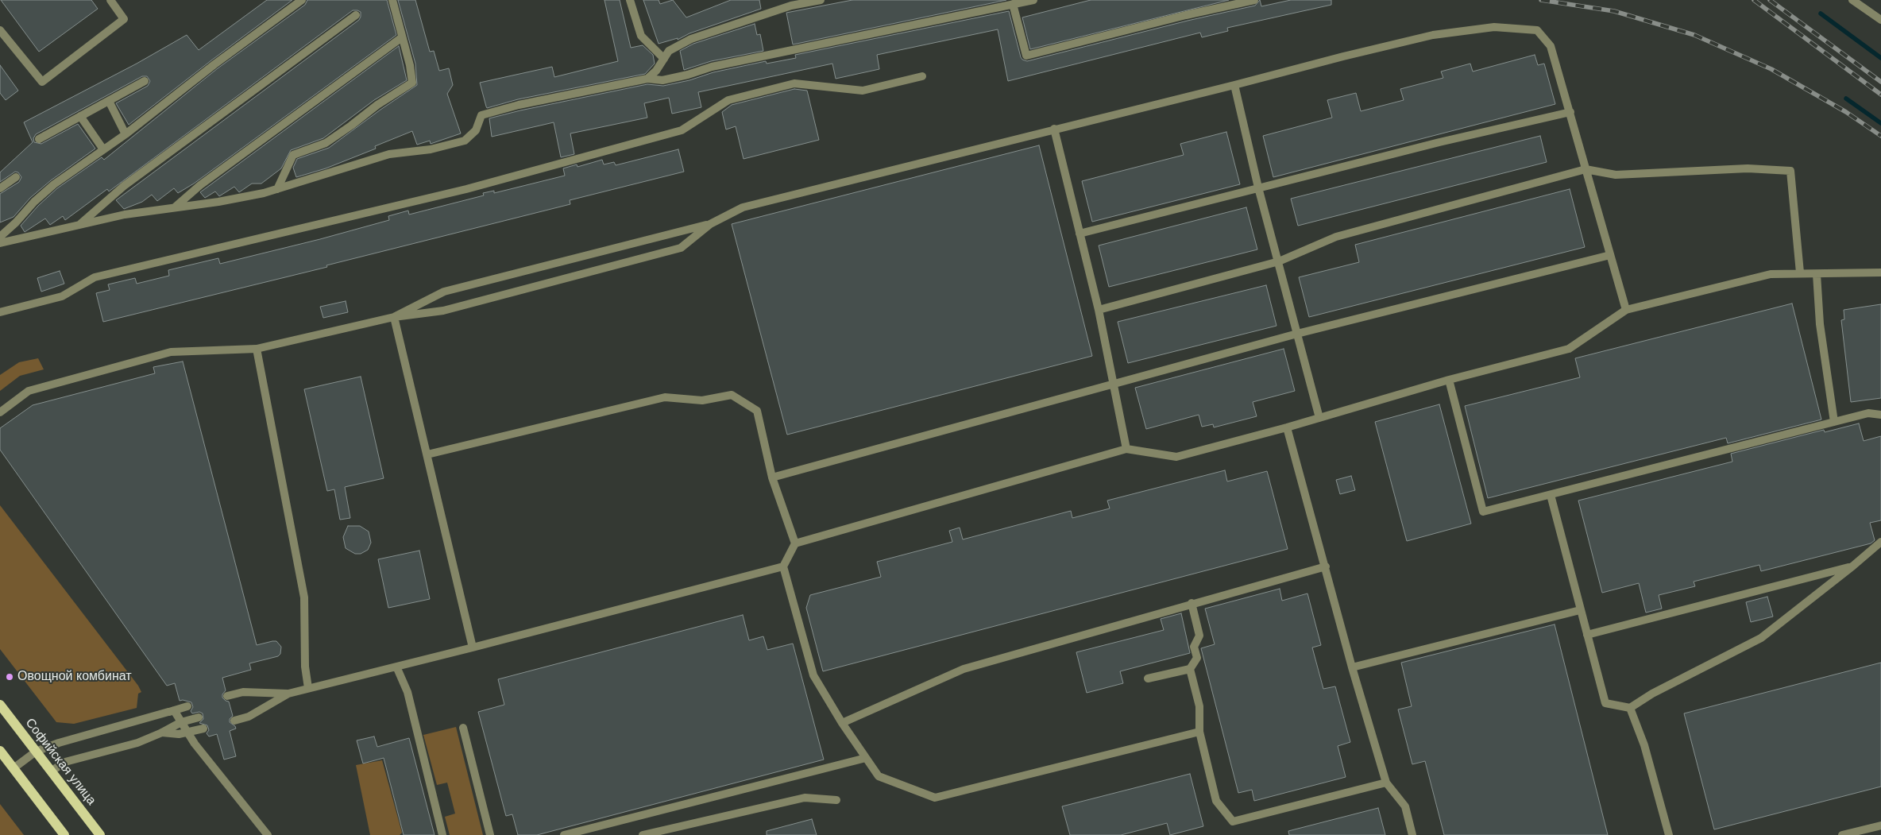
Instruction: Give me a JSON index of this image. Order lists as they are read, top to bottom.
{
  "streets": {
    "main road": ["Софийская улица"]
  },
  "places": ["Овощной комбинат"]
}
